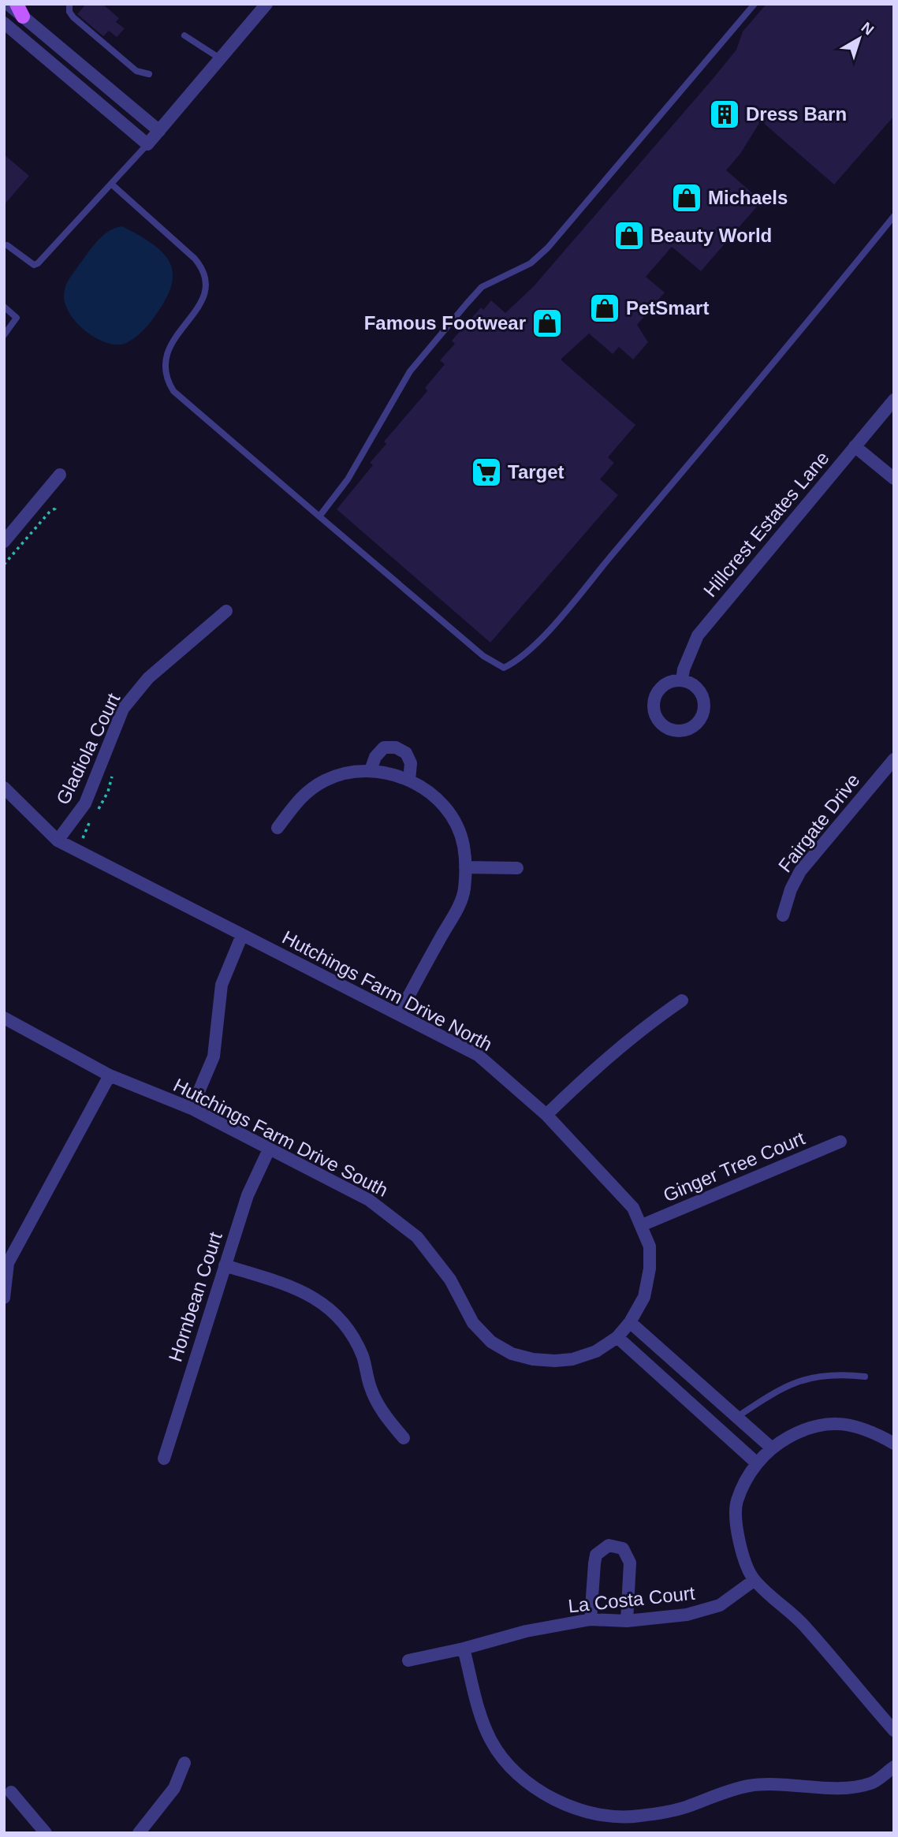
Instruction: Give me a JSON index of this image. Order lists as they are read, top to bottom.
{
  "streets": {
    "street": [
      "Hillcrest Estates Lane",
      "Gladiola Court",
      "Fairgate Drive",
      "Hutchings Farm Drive North",
      "Hutchings Farm Drive South",
      "Ginger Tree Court",
      "Hornbean Court",
      "La Costa Court"
    ]
  },
  "crossings": [
    ["Gladiola Court", "Hutchings Farm Drive North"],
    ["Hutchings Farm Drive North", "Hutchings Farm Drive South"],
    ["Hutchings Farm Drive North", "Ginger Tree Court"],
    ["Hutchings Farm Drive South", "Hornbean Court"]
  ],
  "places": {
    "building": ["Dress Barn"],
    "shop": [
      "Michaels",
      "Beauty World",
      "PetSmart",
      "Famous Footwear"
    ],
    "supermarket": ["Target"]
  },
  "north": "top right"
}
